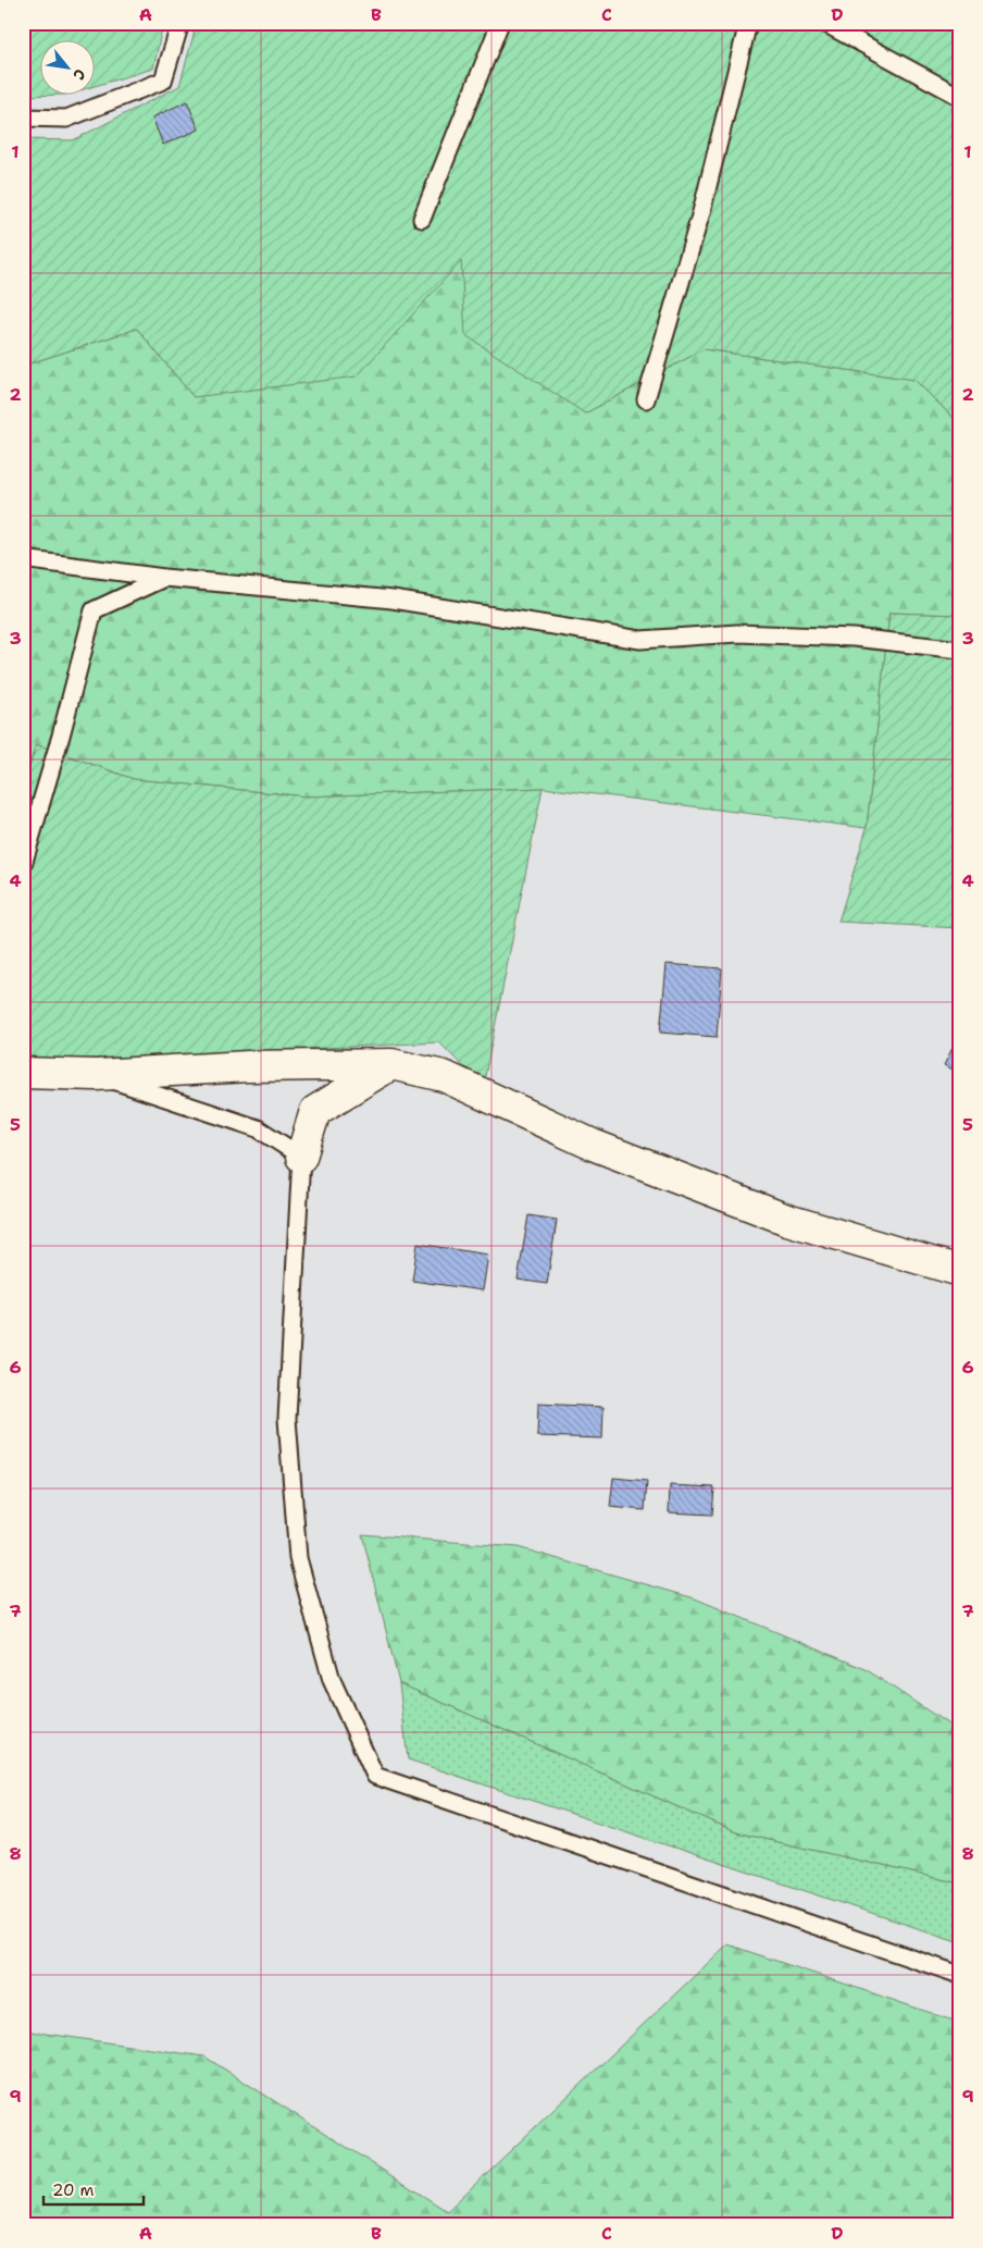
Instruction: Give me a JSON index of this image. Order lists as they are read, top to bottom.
{
  "scale_bar": "20 m",
  "north": "bottom right",
  "grid": {
    "columns": [
      "A",
      "B",
      "C",
      "D"
    ],
    "rows": [
      "1",
      "2",
      "3",
      "4",
      "5",
      "6",
      "7",
      "8",
      "9"
    ]
  }
}
